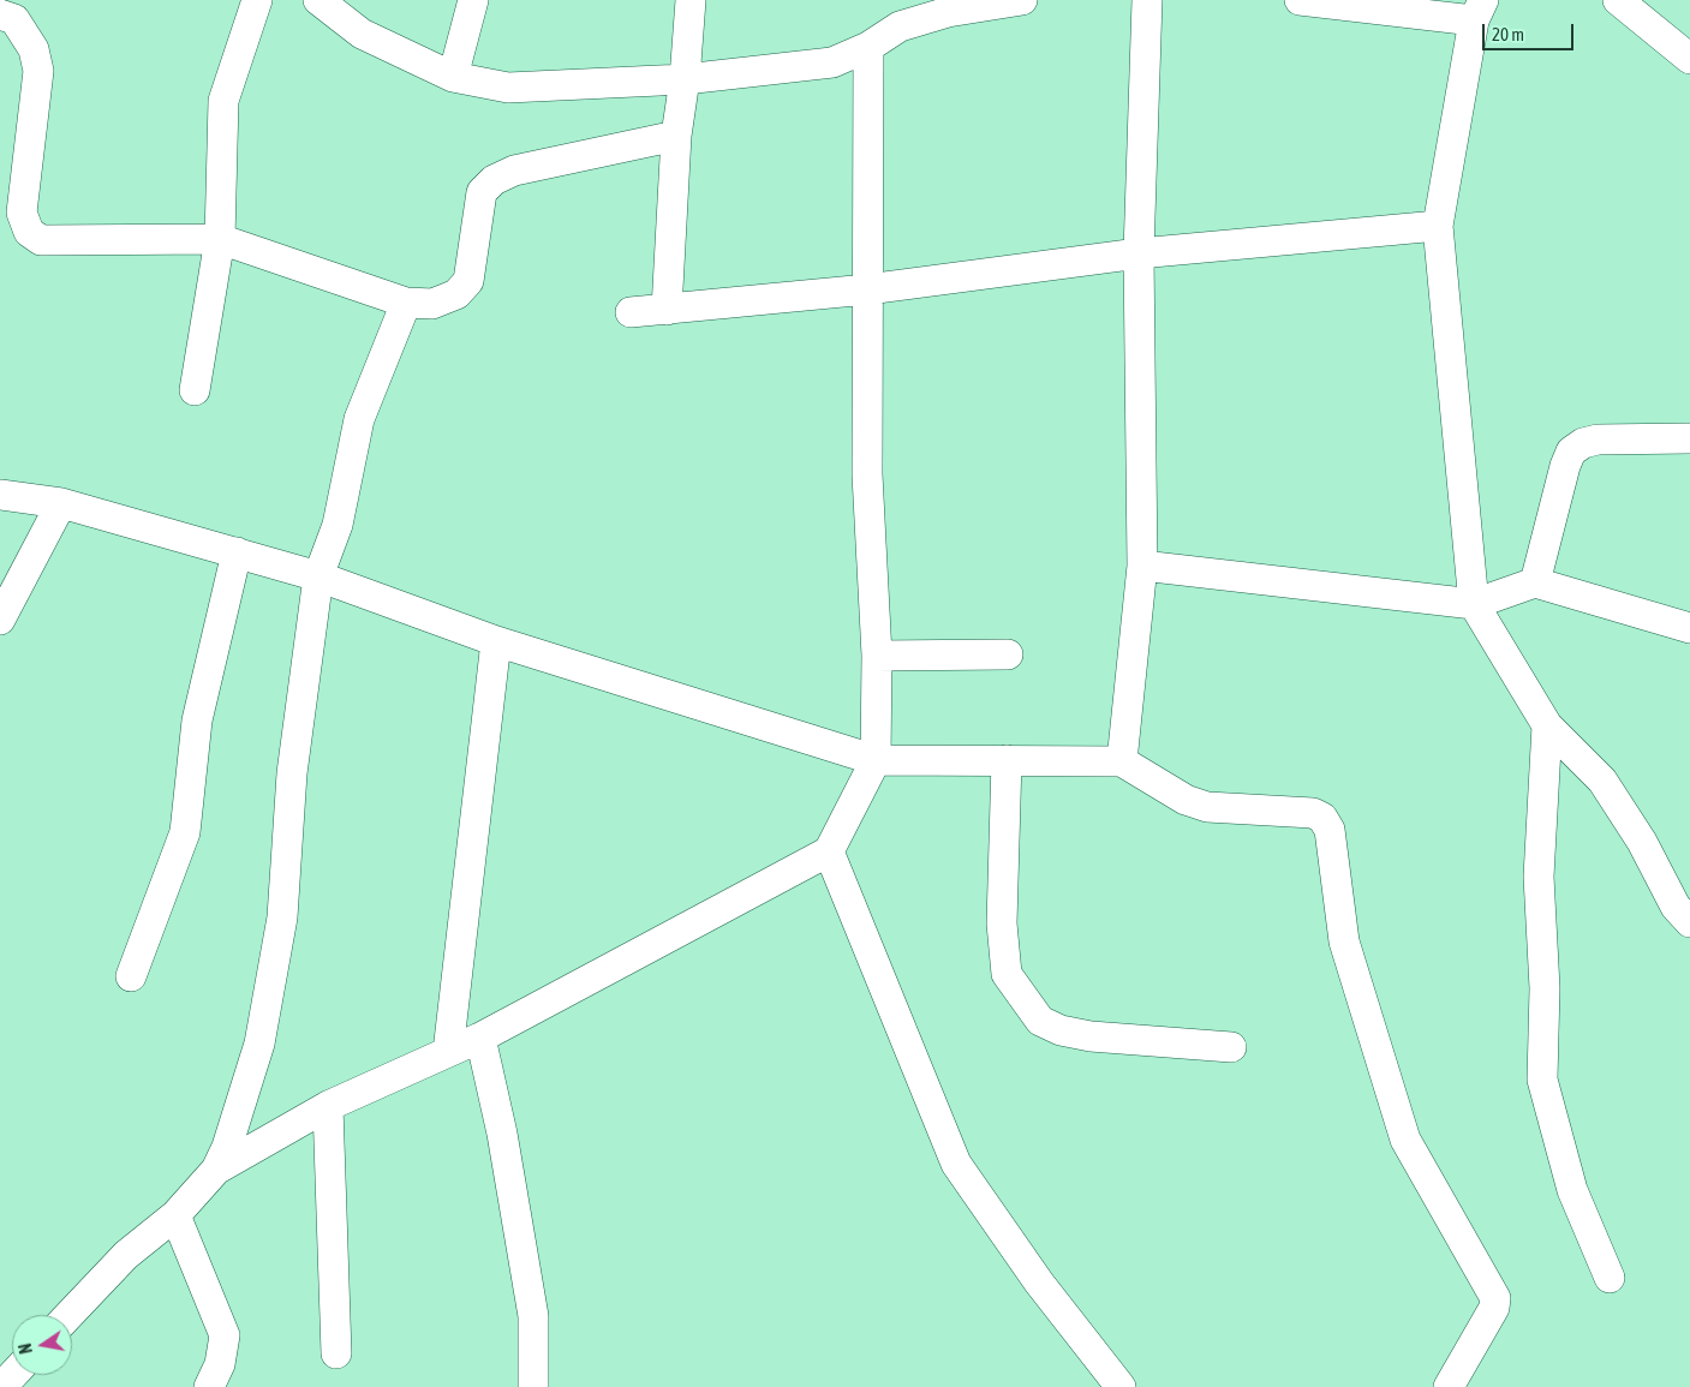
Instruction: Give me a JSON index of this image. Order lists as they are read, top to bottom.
{
  "scale_bar": "20 m",
  "north": "left"
}
